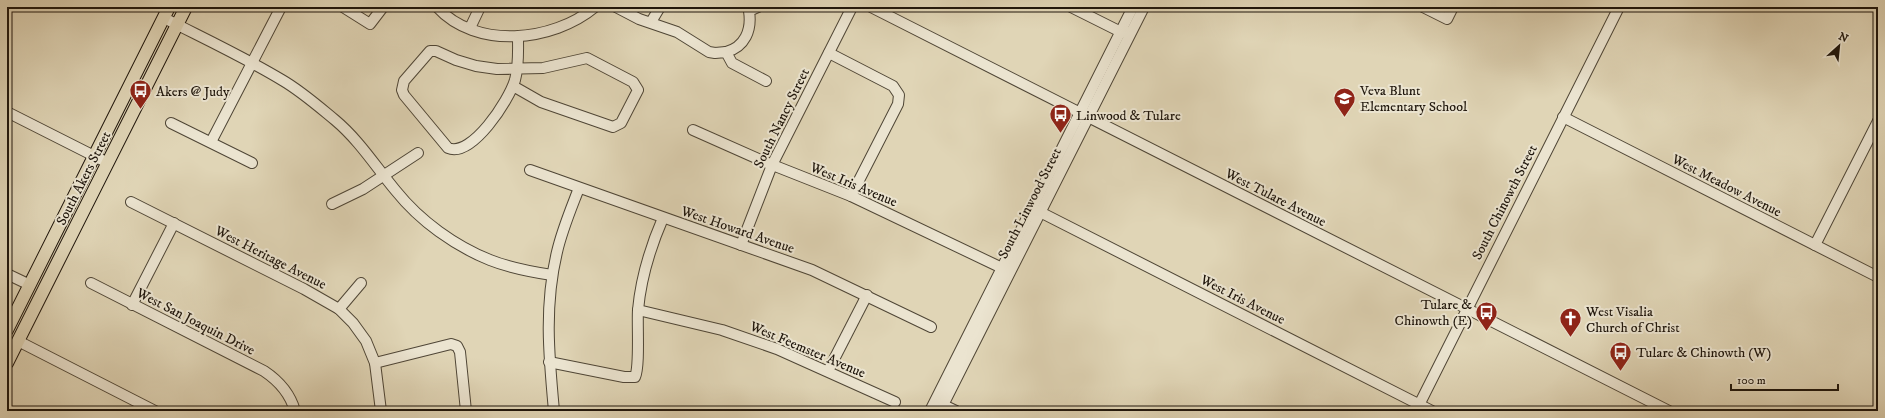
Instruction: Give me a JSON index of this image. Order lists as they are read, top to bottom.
{
  "streets": {
    "main road": ["South Akers Street"],
    "street": [
      "South Nancy Street",
      "West Iris Avenue",
      "West Meadow Avenue",
      "West Tulare Avenue",
      "South Chinowth Street",
      "South Linwood Street",
      "West Howard Avenue",
      "West Heritage Avenue",
      "West San Joaquin Drive",
      "West Feemster Avenue"
    ]
  },
  "crossings": [
    ["South Nancy Street", "West Iris Avenue"],
    ["South Nancy Street", "West Howard Avenue"],
    ["West Iris Avenue", "South Chinowth Street"],
    ["West Iris Avenue", "South Linwood Street"],
    ["West Meadow Avenue", "South Chinowth Street"],
    ["West Tulare Avenue", "South Chinowth Street"],
    ["West Tulare Avenue", "South Linwood Street"]
  ],
  "places": {
    "bus stop": [
      "Akers @ Judy",
      "Linwood & Tulare",
      "Tulare & Chinowth (E)",
      "Tulare & Chinowth (W)"
    ],
    "school or university": ["Veva Blunt Elementary School"],
    "church": ["West Visalia Church of Christ"]
  },
  "scale_bar": "100 m",
  "north": "top right"
}
